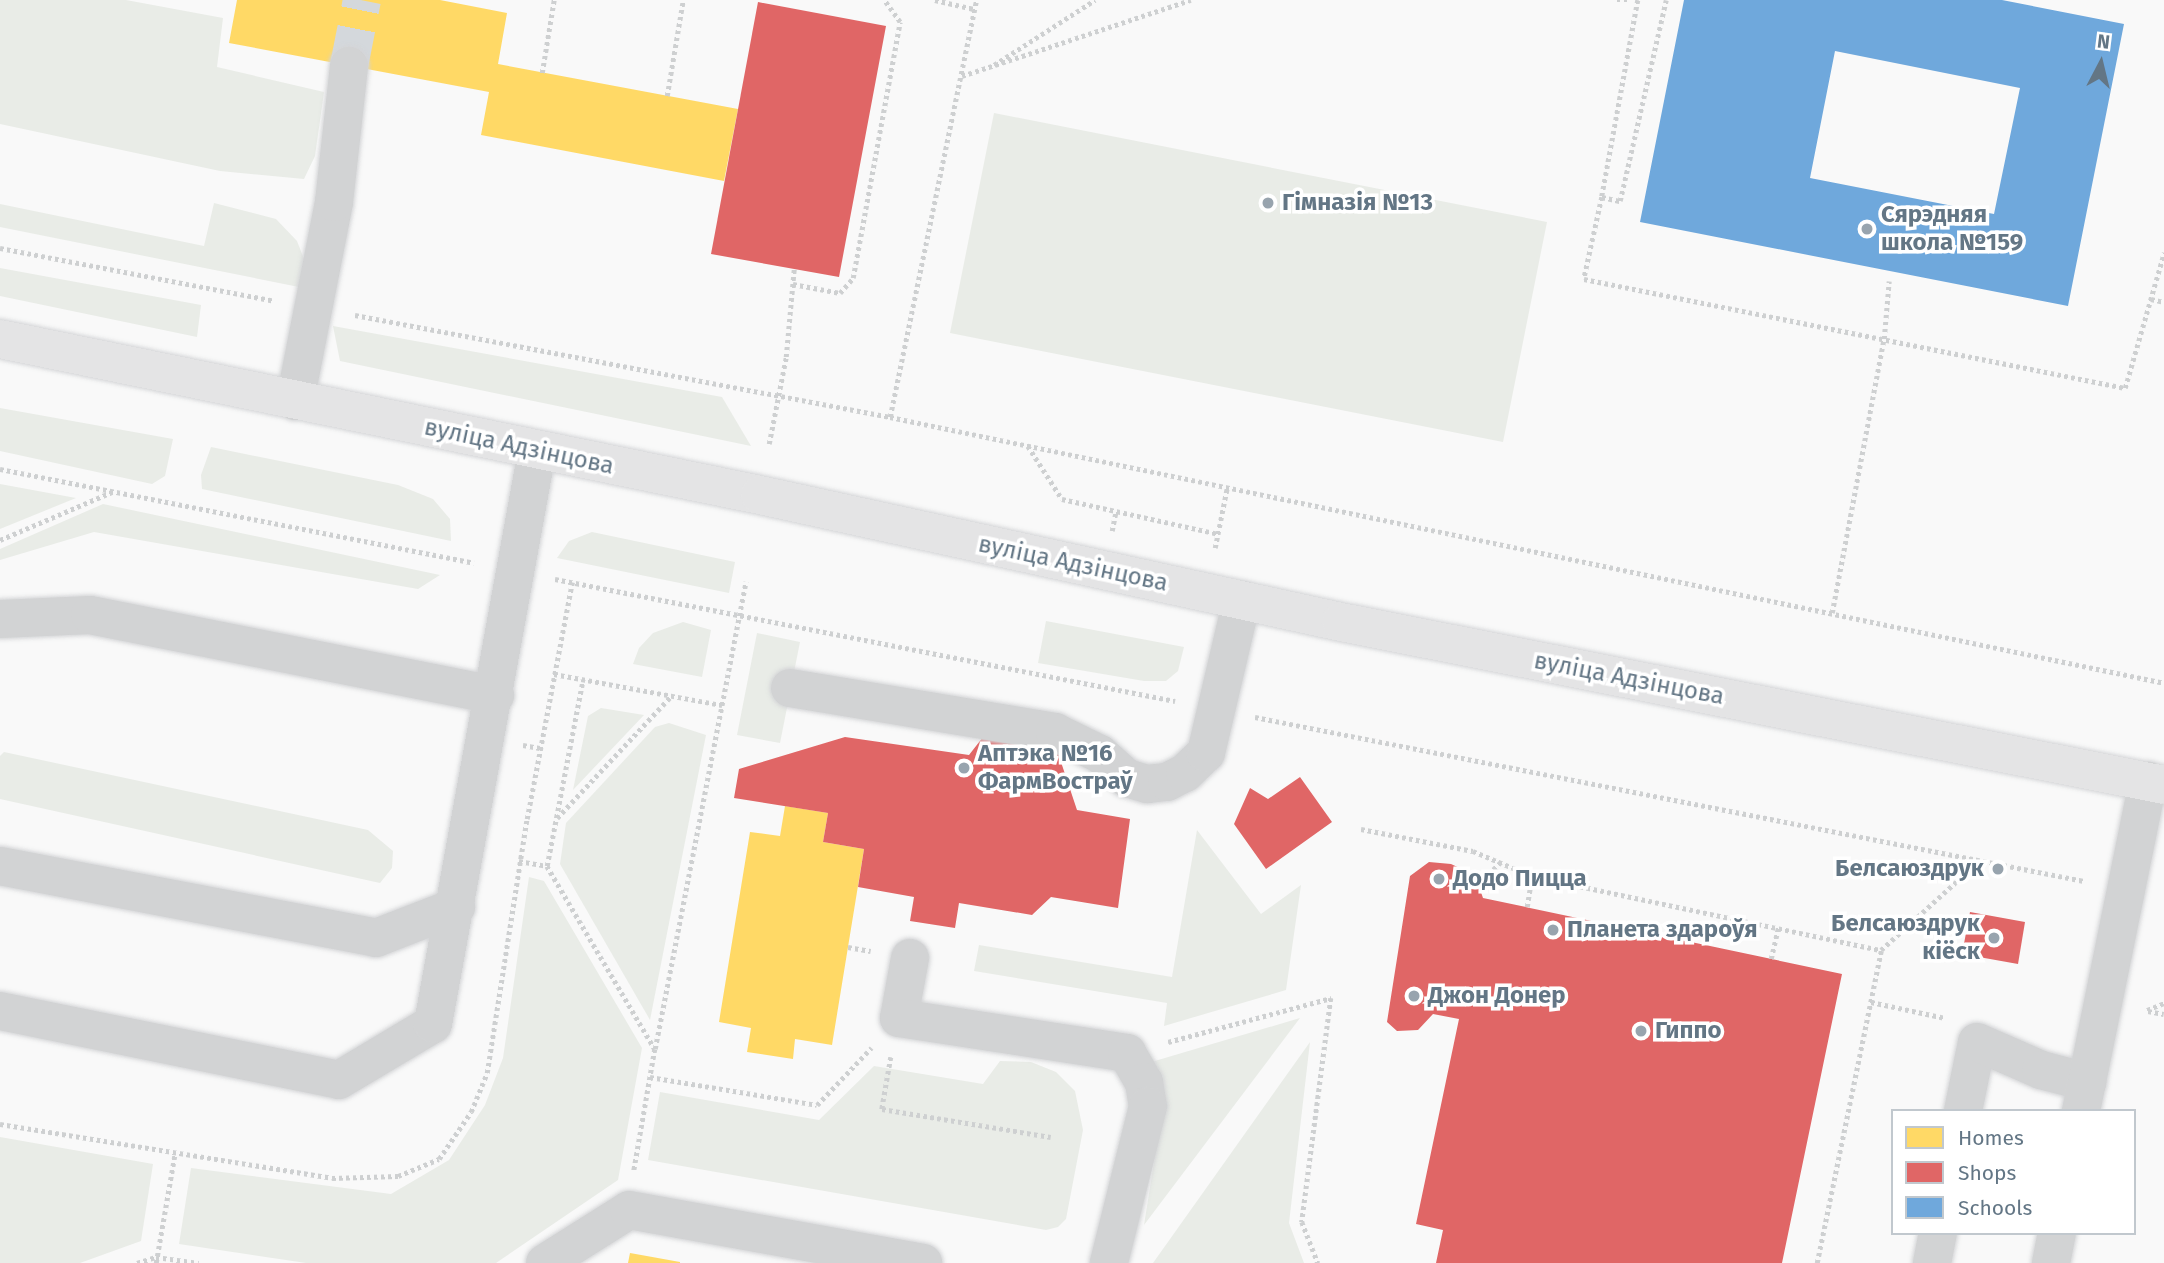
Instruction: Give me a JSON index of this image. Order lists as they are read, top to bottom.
{
  "streets": {
    "main road": ["вуліца Адзінцова"]
  },
  "places": [
    "Гімназія №13",
    "Сярэдняя школа №159",
    "Аптэка №16 ФармВостраў",
    "Белсаюздрук",
    "Додо Пицца",
    "Планета здароўя",
    "Белсаюздрук кіёск",
    "Джон Донер",
    "Гиппо"
  ],
  "legend": ["Homes", "Shops", "Schools"],
  "north": "top"
}
